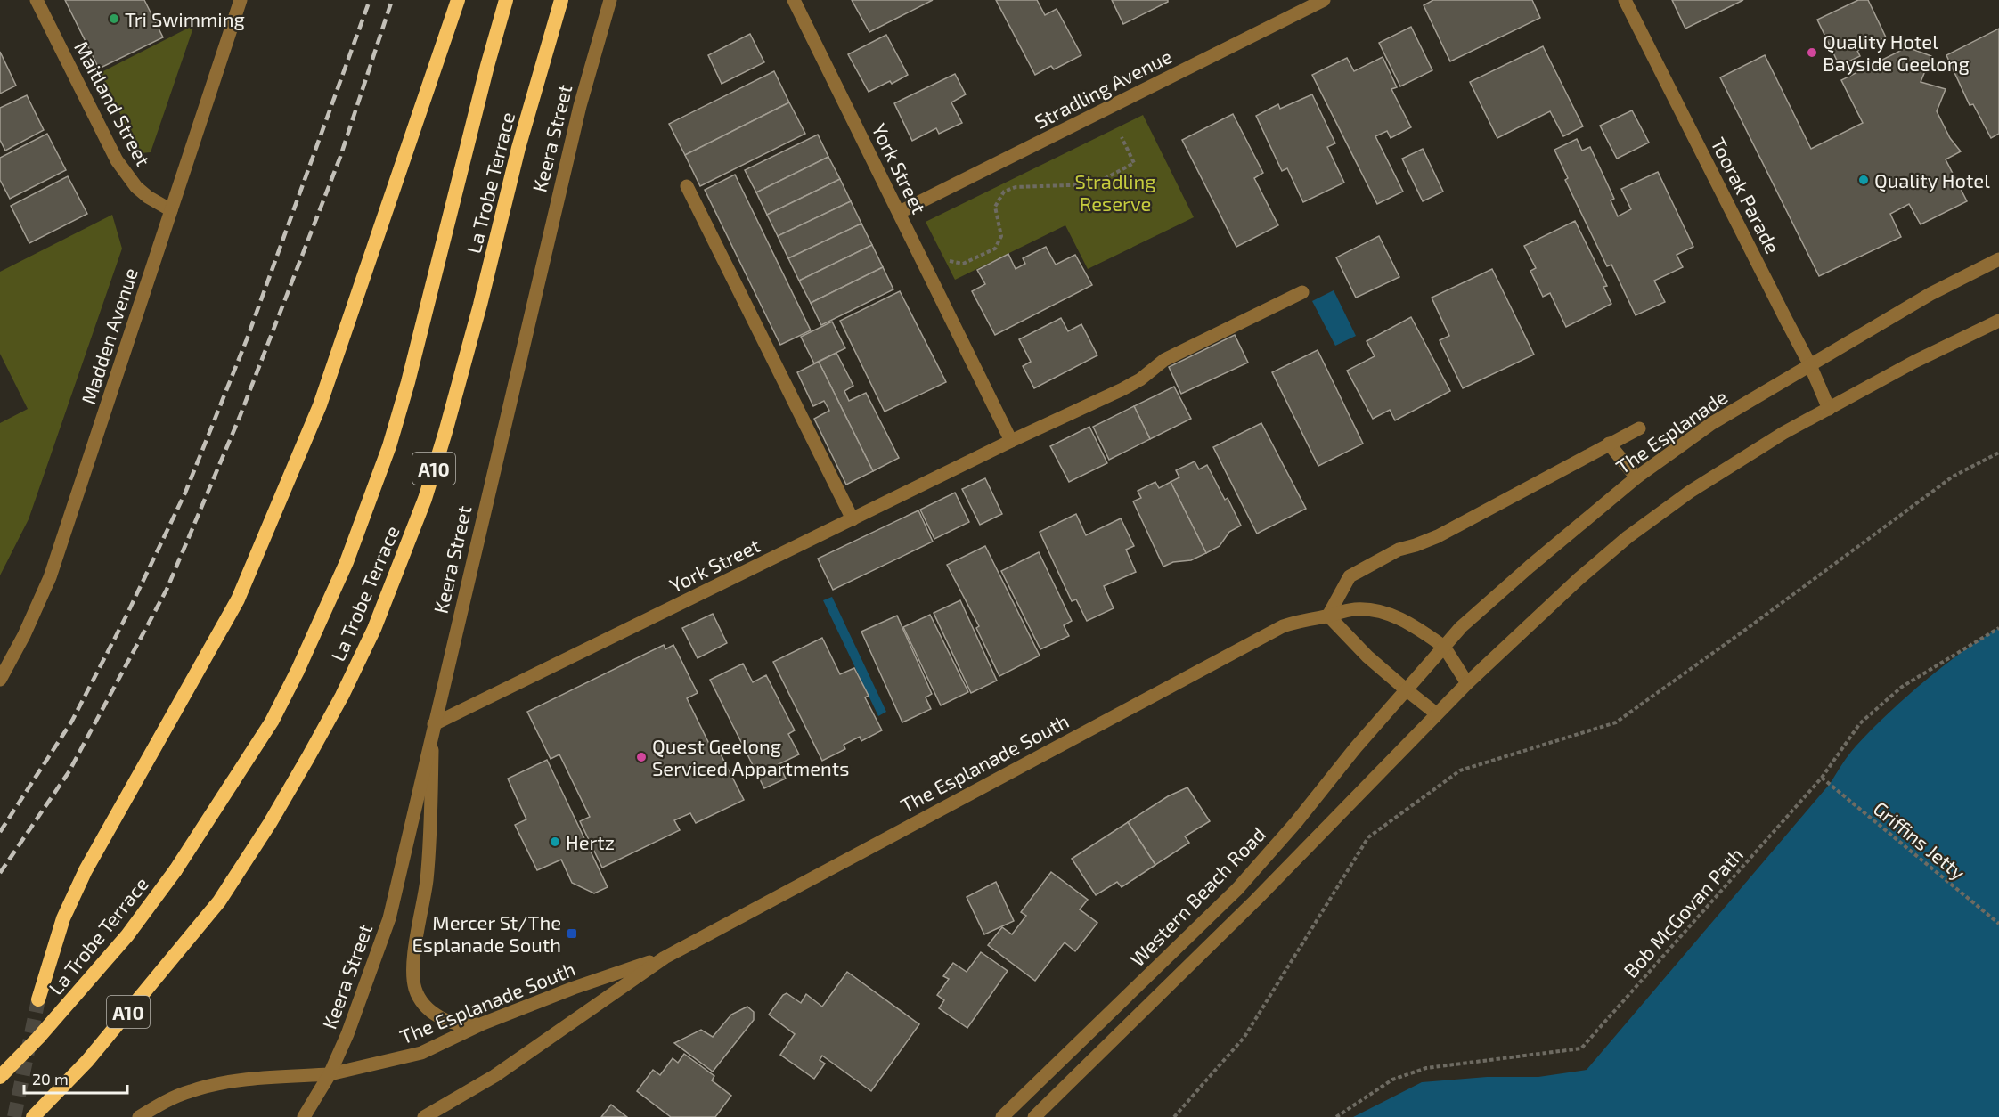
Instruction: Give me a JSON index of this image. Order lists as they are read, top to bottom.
{
  "streets": {
    "highway": ["La Trobe Terrace", "A10"],
    "street": [
      "Stradling Avenue",
      "Maitland Street",
      "Keera Street",
      "York Street",
      "Toorak Parade",
      "Madden Avenue",
      "The Esplanade",
      "The Esplanade South",
      "Western Beach Road"
    ],
    "path": ["Griffins Jetty", "Bob McGovan Path"]
  },
  "crossings": [
    ["Stradling Avenue", "York Street"],
    ["Maitland Street", "Madden Avenue"],
    ["Keera Street", "York Street"],
    ["Keera Street", "The Esplanade South"],
    ["Toorak Parade", "The Esplanade"],
    ["The Esplanade", "The Esplanade South"],
    ["The Esplanade", "Western Beach Road"],
    ["Griffins Jetty", "Bob McGovan Path"]
  ],
  "parks": ["Stradling Reserve"],
  "places": {
    "other": [
      "Tri Swimming",
      "Quality Hotel Bayside Geelong",
      "Quality Hotel",
      "Quest Geelong Serviced Appartments",
      "Hertz"
    ],
    "transit": ["Mercer St/The Esplanade South"]
  },
  "scale_bar": "20 m"
}
